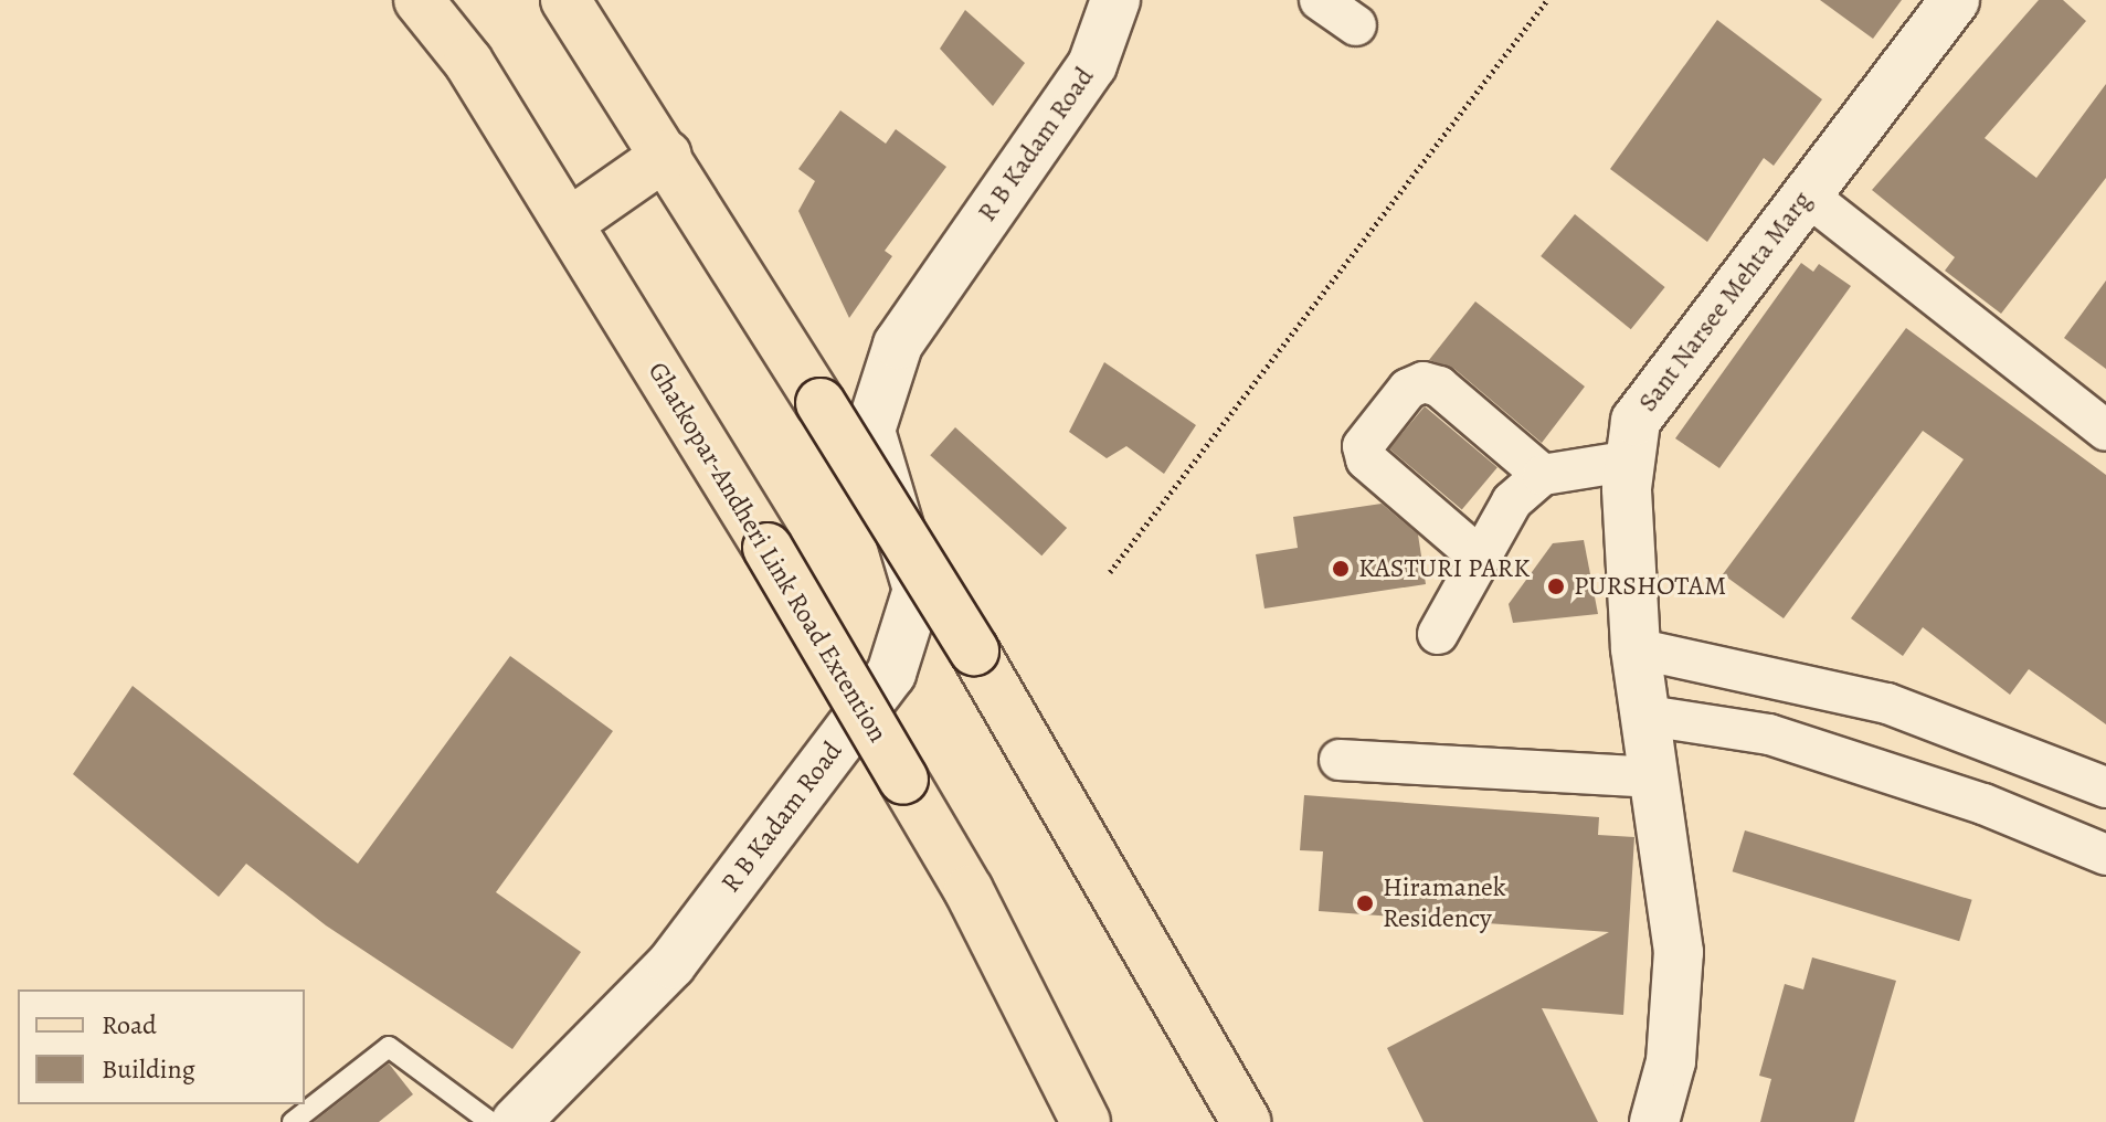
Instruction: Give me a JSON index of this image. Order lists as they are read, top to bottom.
{
  "streets": {
    "main road": ["Ghatkopar-Andheri Link Road Extention"],
    "street": ["R B Kadam Road", "Sant Narsee Mehta Marg"]
  },
  "places": ["KASTURI PARK", "PURSHOTAM", "Hiramanek Residency"],
  "legend": ["Road", "Building"]
}
